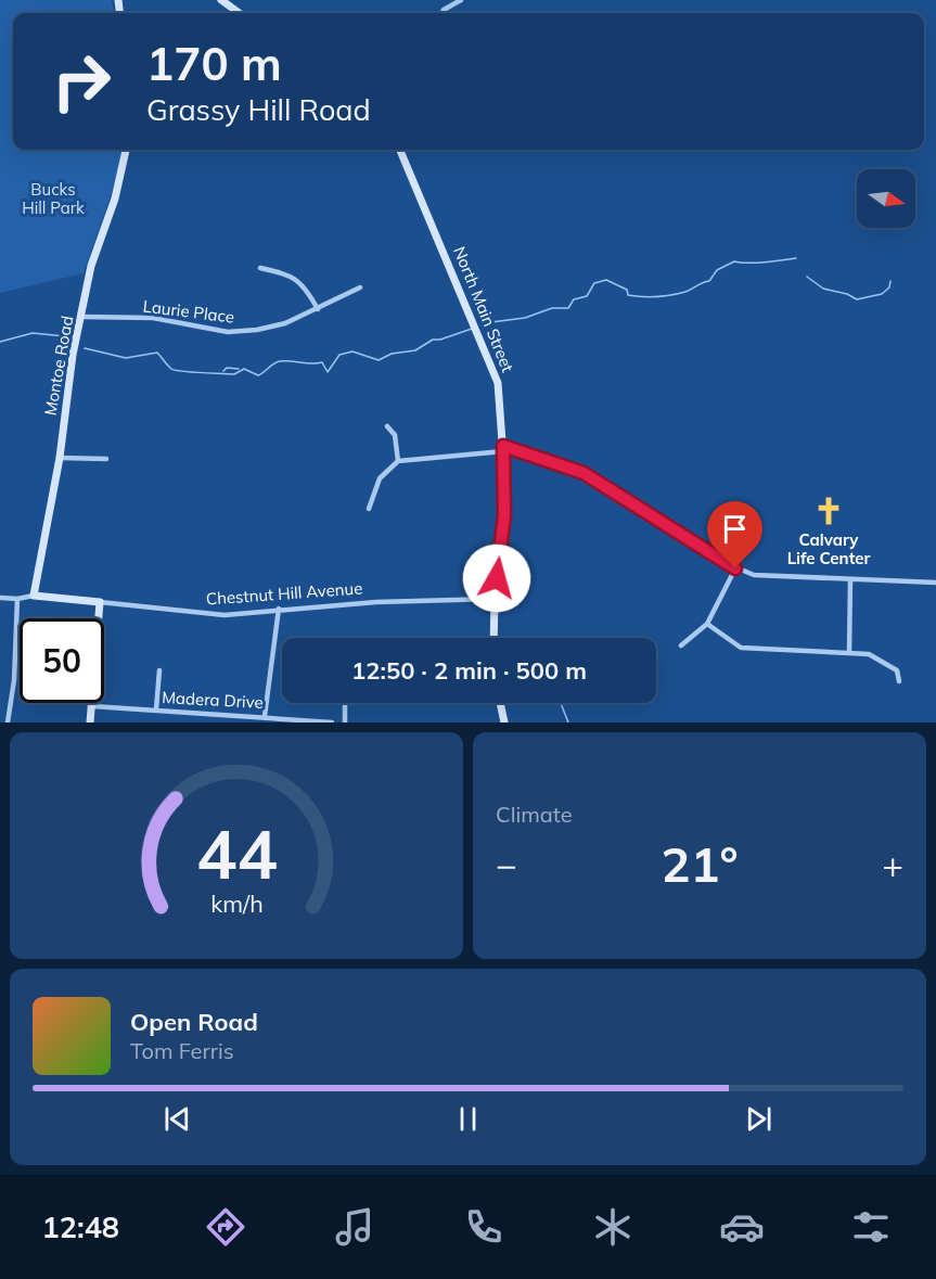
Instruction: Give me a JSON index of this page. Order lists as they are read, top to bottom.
{
  "streets": {
    "street": [
      "North Main Street",
      "Laurie Place",
      "Montoe Road",
      "Chestnut Hill Avenue",
      "Madera Drive"
    ]
  },
  "crossings": [
    ["North Main Street", "Chestnut Hill Avenue"],
    ["Laurie Place", "Montoe Road"],
    ["Montoe Road", "Chestnut Hill Avenue"]
  ],
  "parks": ["Bucks Hill Park"],
  "places": {
    "church": ["Calvary Life Center"]
  },
  "north": "right",
  "page": {
    "turn": ["170 m", "Grassy Hill Road"],
    "limit": "50",
    "trip": "12:50 · 2 min · 500 m",
    "tile": "Climate",
    "heat": ["−", "21°", "+"],
    "song": ["Open Road", "Tom Ferris"],
    "tabs": "12:48",
    "gauge": ["44", "km/h"]
  }
}
